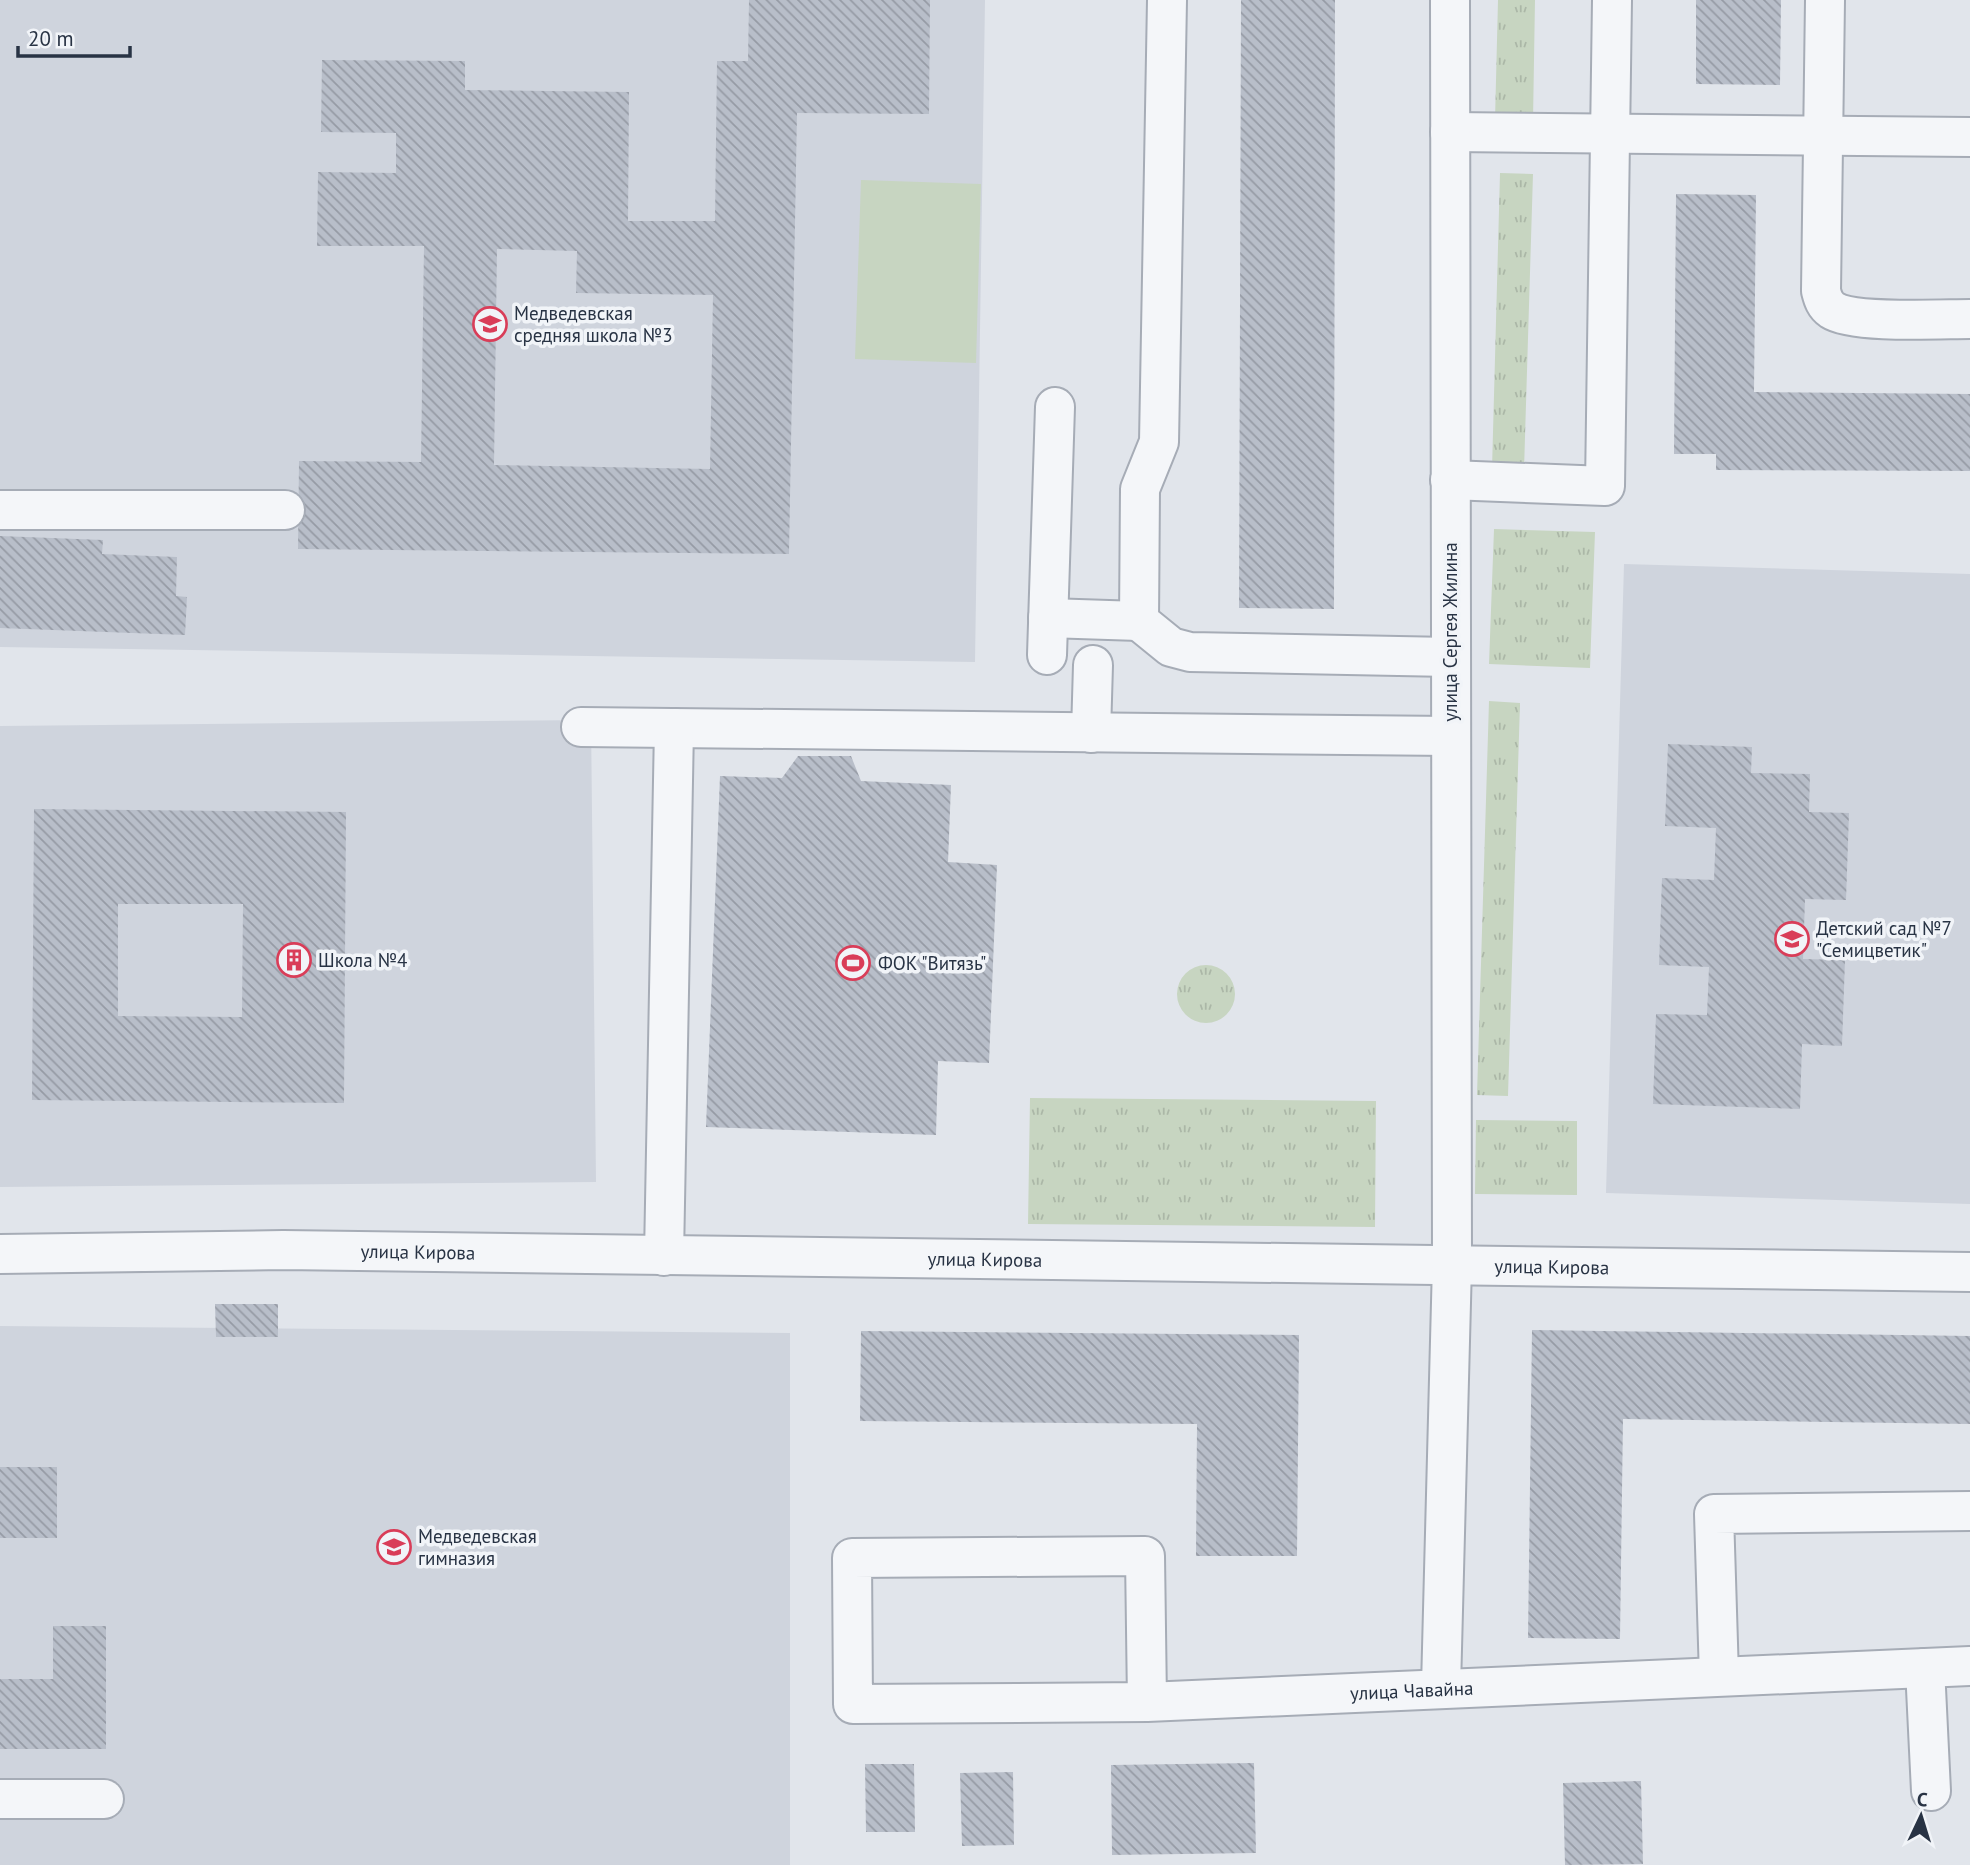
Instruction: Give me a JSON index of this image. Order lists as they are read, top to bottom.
{
  "streets": {
    "street": ["улица Сергея Жилина", "улица Кирова", "улица Чавайна"]
  },
  "crossings": [
    ["улица Сергея Жилина", "улица Кирова"],
    ["улица Сергея Жилина", "улица Чавайна"]
  ],
  "places": {
    "school or university": ["Медведевская средняя школа №3", "Детский сад №7 \"Семицветик\"", "Медведевская гимназия"],
    "building": ["Школа №4"],
    "sports": ["ФОК \"Витязь\""]
  },
  "scale_bar": "20 m",
  "north": "top"
}
